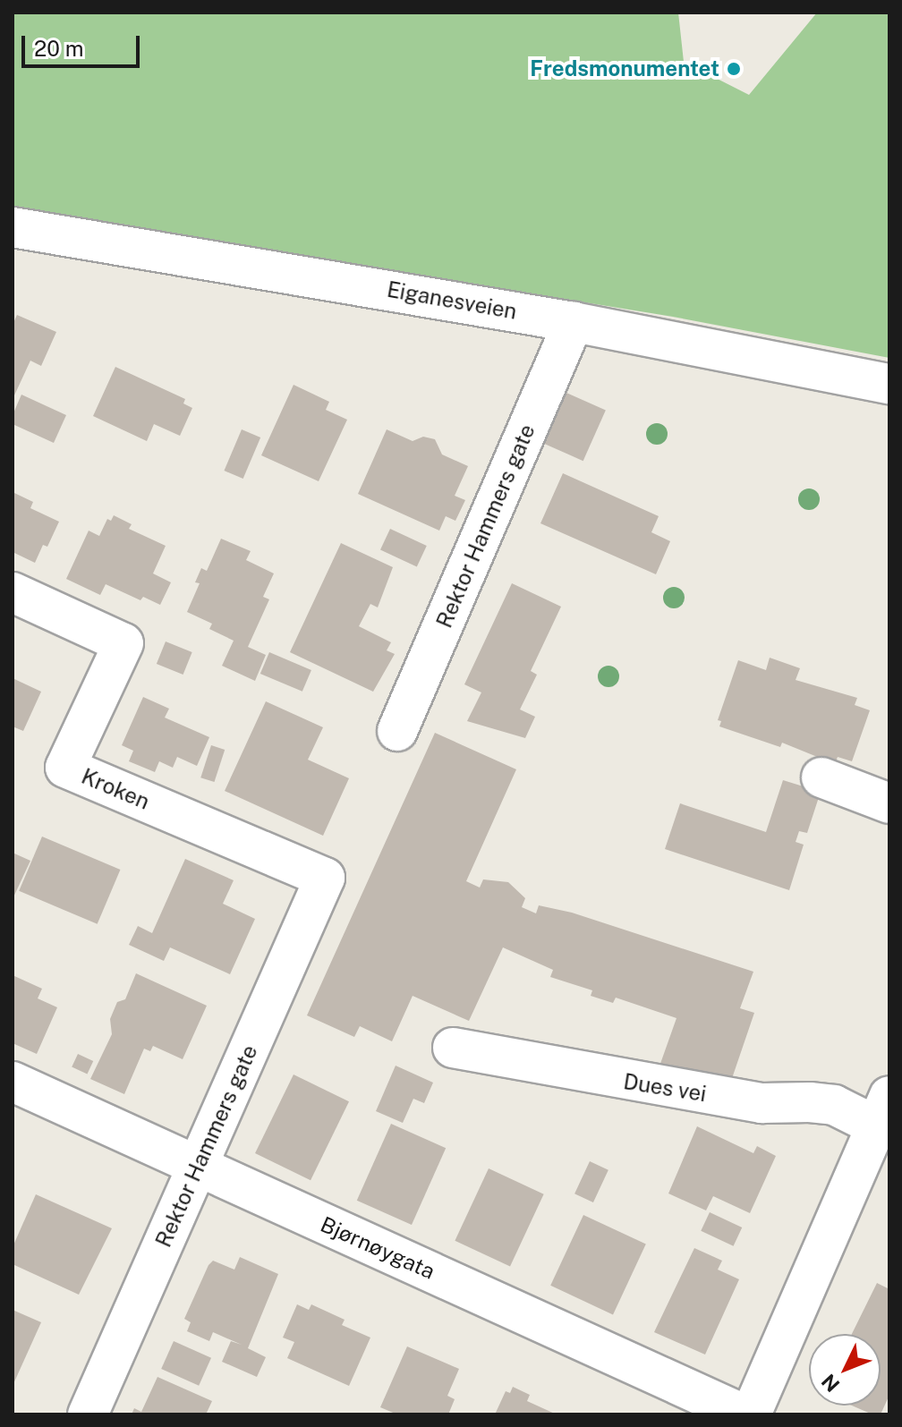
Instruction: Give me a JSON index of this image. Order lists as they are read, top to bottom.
{
  "streets": {
    "street": [
      "Eiganesveien",
      "Rektor Hammers gate",
      "Kroken",
      "Dues vei",
      "Bjørnøygata"
    ]
  },
  "crossings": [
    ["Eiganesveien", "Rektor Hammers gate"],
    ["Rektor Hammers gate", "Kroken"],
    ["Rektor Hammers gate", "Bjørnøygata"]
  ],
  "places": ["Fredsmonumentet"],
  "scale_bar": "20 m",
  "north": "bottom left"
}
